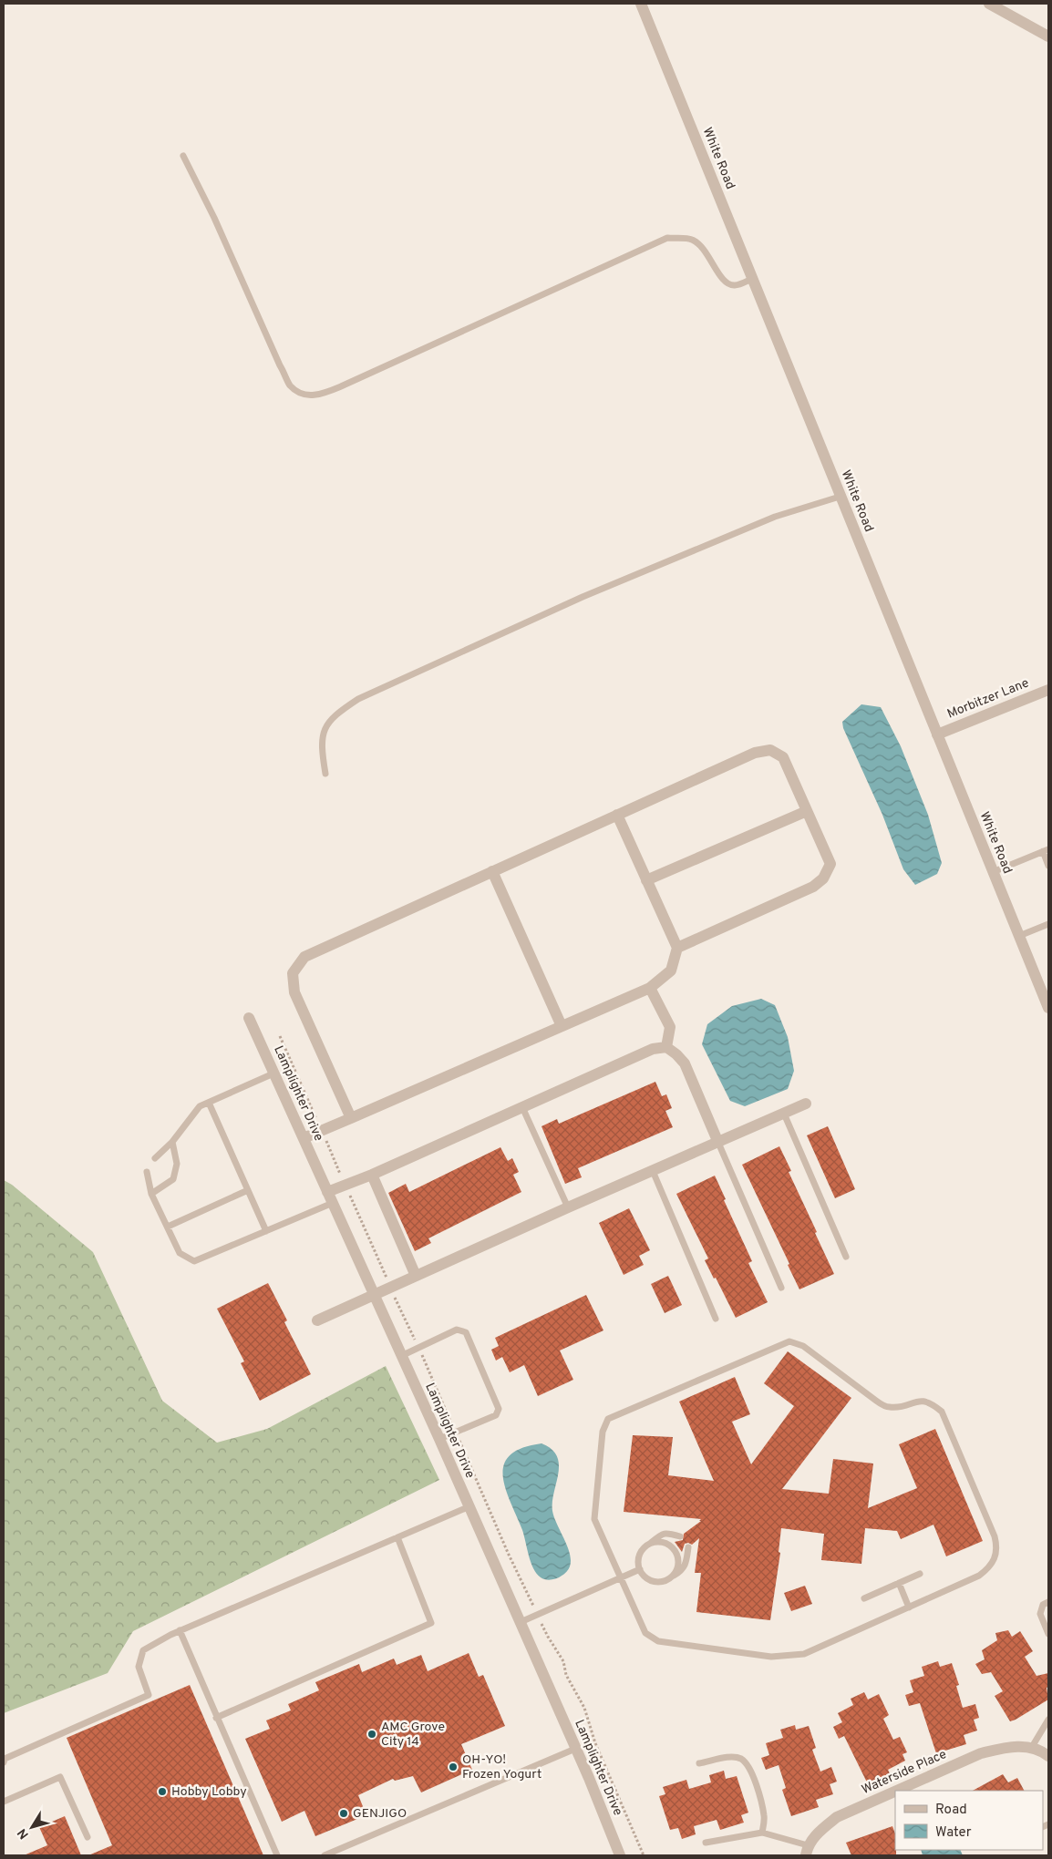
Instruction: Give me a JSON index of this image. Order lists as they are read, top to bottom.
{
  "streets": {
    "street": [
      "White Road",
      "Morbitzer Lane",
      "Lamplighter Drive",
      "Waterside Place"
    ]
  },
  "crossings": [
    ["White Road", "Morbitzer Lane"]
  ],
  "places": [
    "AMC Grove City 14",
    "OH-YO! Frozen Yogurt",
    "Hobby Lobby",
    "GENJIGO"
  ],
  "legend": ["Road", "Water"],
  "north": "bottom left"
}
